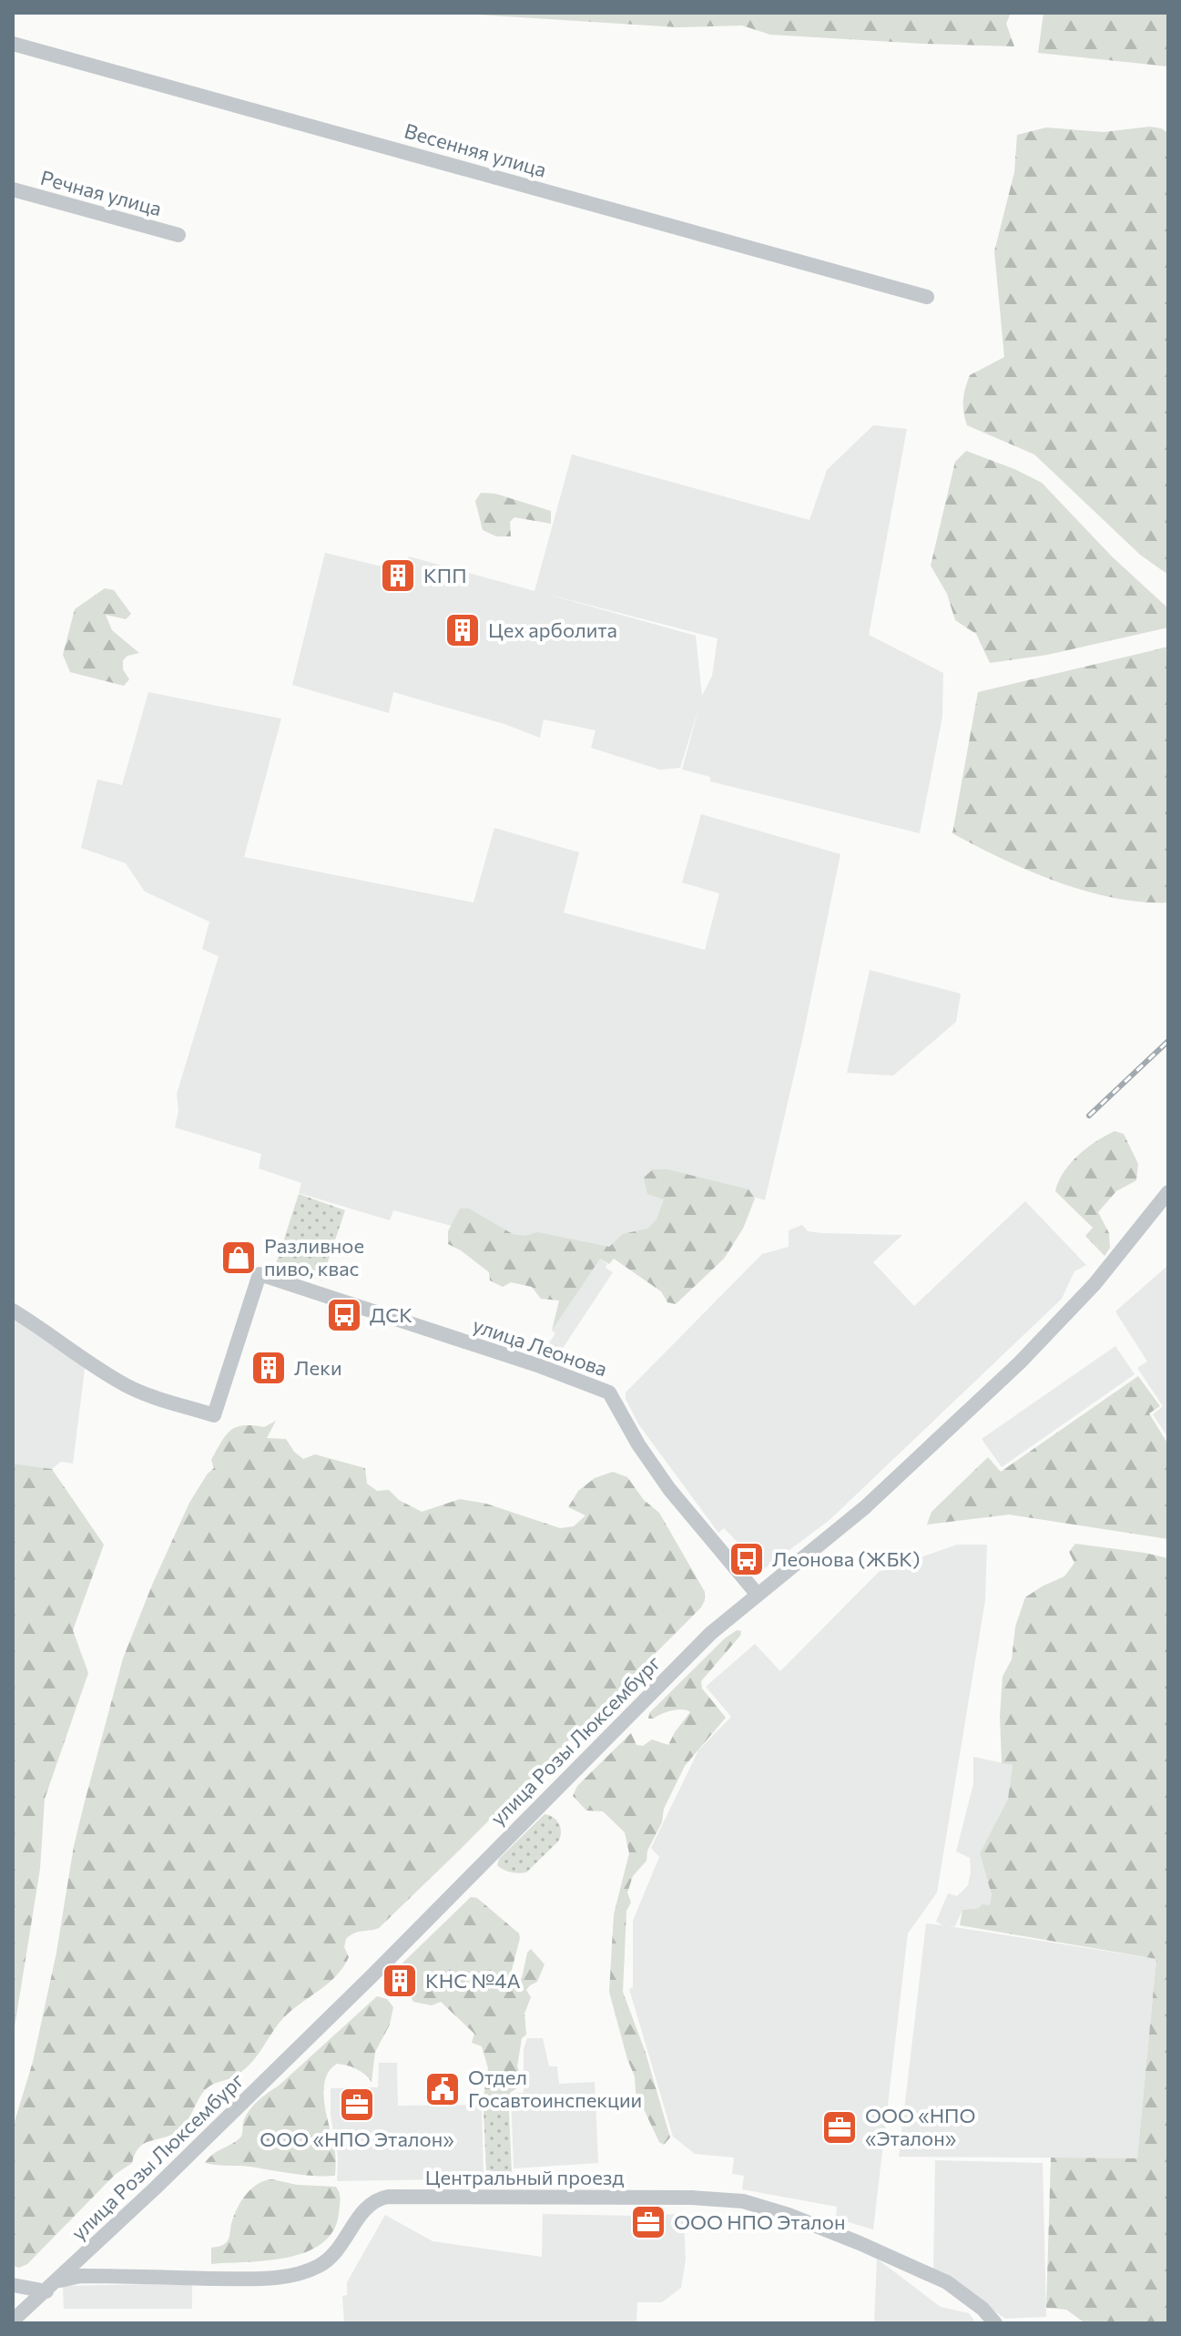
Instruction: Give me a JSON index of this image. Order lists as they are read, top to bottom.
{
  "streets": {
    "street": [
      "Весенняя улица",
      "Речная улица",
      "улица Леонова",
      "улица Розы Люксембург",
      "Центральный проезд"
    ]
  },
  "crossings": [
    ["улица Леонова", "улица Розы Люксембург"],
    ["улица Розы Люксембург", "Центральный проезд"]
  ],
  "places": {
    "building": [
      "КПП",
      "Цех арболита",
      "Леки",
      "КНС №4А"
    ],
    "shop": ["Разливное пиво, квас"],
    "bus stop": ["ДСК", "Леонова (ЖБК)"],
    "public building": ["Отдел Госавтоинспекции"],
    "office": ["ООО «НПО Эталон»", "ООО «НПО «Эталон»", "ООО НПО Эталон"]
  }
}
